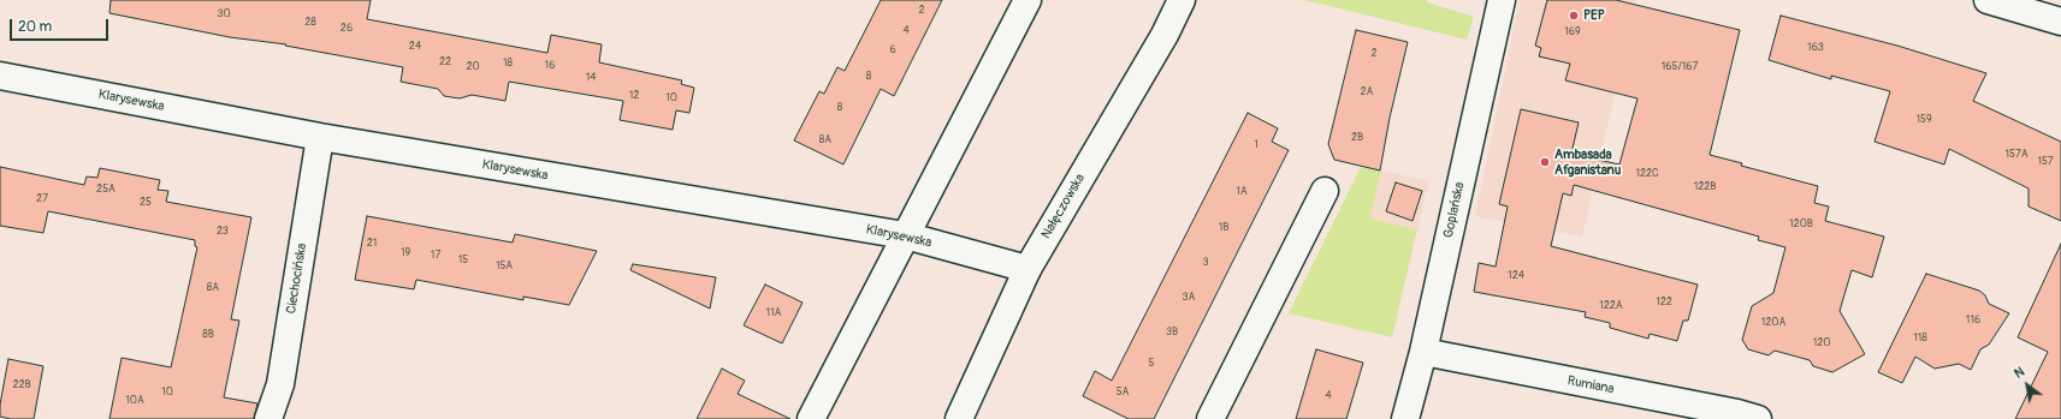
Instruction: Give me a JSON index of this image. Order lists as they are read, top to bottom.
{
  "streets": {
    "street": [
      "Klarysewska",
      "Nałęczowska",
      "Goplańska",
      "Ciechocińska",
      "Rumiana"
    ]
  },
  "crossings": [
    ["Klarysewska", "Nałęczowska"],
    ["Klarysewska", "Ciechocińska"],
    ["Goplańska", "Rumiana"]
  ],
  "places": ["PEP", "Ambasada Afganistanu"],
  "house_numbers": [
    "2",
    "30",
    "28",
    "26",
    "4",
    "169",
    "24",
    "163",
    "6",
    "2",
    "22",
    "18",
    "16",
    "20",
    "165/167",
    "8",
    "14",
    "2A",
    "12",
    "10",
    "8",
    "159",
    "2B",
    "8A",
    "1",
    "157A",
    "157",
    "122C",
    "122B",
    "25A",
    "1A",
    "27",
    "25",
    "120B",
    "1B",
    "23",
    "21",
    "19",
    "17",
    "15",
    "3",
    "15A",
    "124",
    "8A",
    "3A",
    "122",
    "122A",
    "11A",
    "116",
    "120A",
    "3B",
    "8B",
    "118",
    "120",
    "5",
    "22B",
    "10",
    "5A",
    "4",
    "10A"
  ],
  "scale_bar": "20 m",
  "north": "top left"
}
